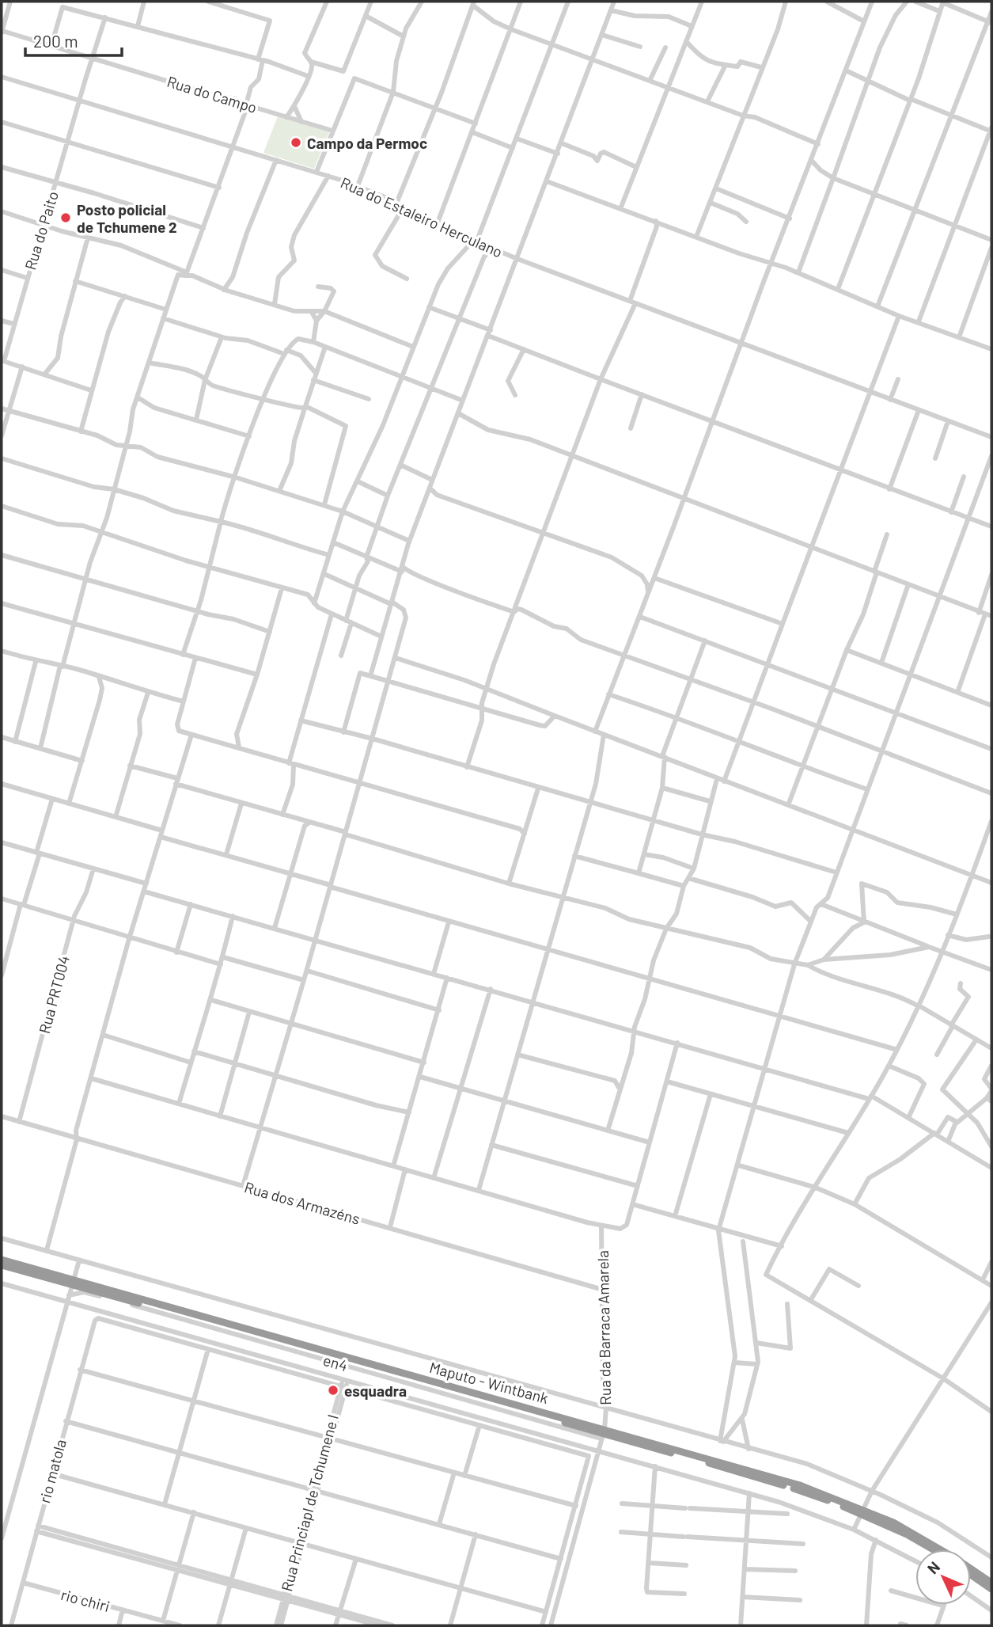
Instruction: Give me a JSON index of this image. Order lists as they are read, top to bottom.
{
  "streets": {
    "highway": ["Maputo - Wintbank"],
    "street": [
      "Rua do Campo",
      "Rua do Estaleiro Herculano",
      "Rua do Paito",
      "Rua PRT004",
      "Rua dos Armazéns",
      "Rua da Barraca Amarela",
      "en4",
      "rio matola",
      "Rua Princiapl de Tchumene I",
      "rio chiri"
    ]
  },
  "crossings": [
    ["Rua do Campo", "Rua do Paito"],
    ["Rua do Estaleiro Herculano", "Rua do Paito"],
    ["Rua PRT004", "Rua dos Armazéns"],
    ["Rua dos Armazéns", "Rua da Barraca Amarela"],
    ["Rua da Barraca Amarela", "en4"],
    ["Rua da Barraca Amarela", "Maputo - Wintbank"],
    ["en4", "Maputo - Wintbank"],
    ["rio matola", "rio chiri"]
  ],
  "places": ["Campo da Permoc", "Posto policial de Tchumene 2", "esquadra"],
  "scale_bar": "200 m",
  "north": "top left"
}
